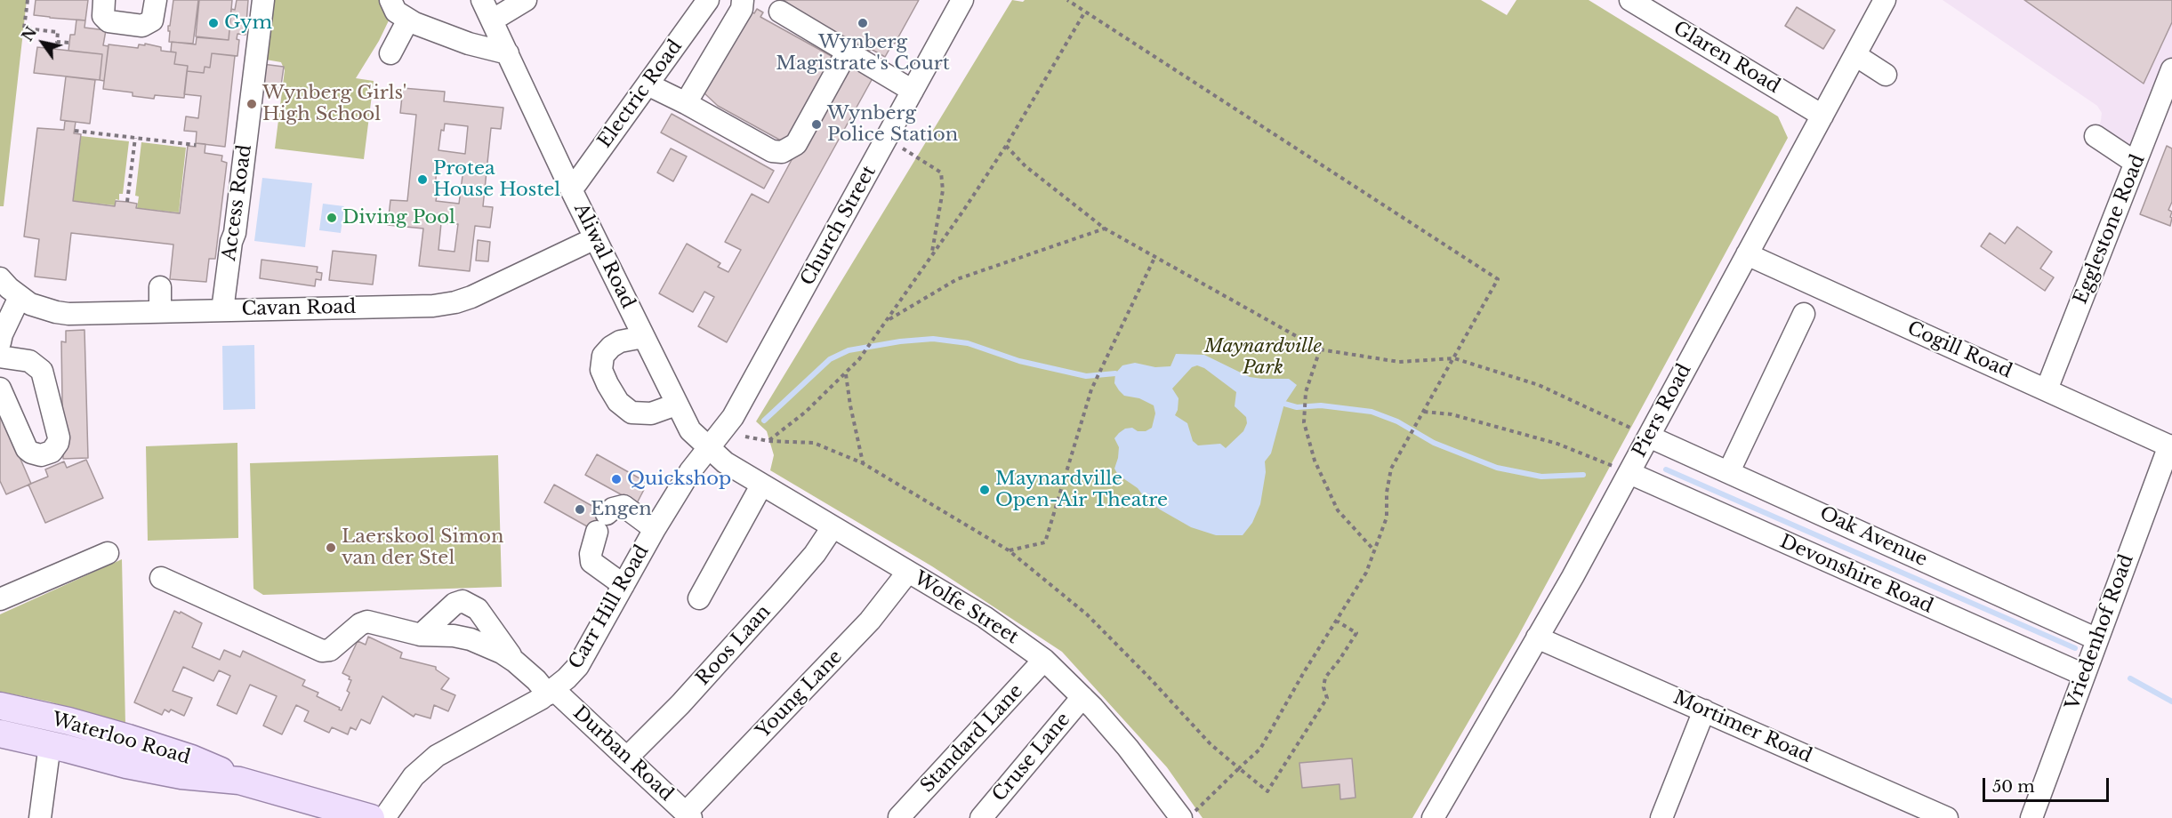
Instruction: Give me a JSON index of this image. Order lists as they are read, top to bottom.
{
  "streets": {
    "main road": ["Waterloo Road"],
    "street": [
      "Glaren Road",
      "Electric Road",
      "Access Road",
      "Church Street",
      "Egglestone Road",
      "Aliwal Road",
      "Cavan Road",
      "Cogill Road",
      "Piers Road",
      "Oak Avenue",
      "Devonshire Road",
      "Carr Hill Road",
      "Wolfe Street",
      "Vriedenhof Road",
      "Roos Laan",
      "Young Lane",
      "Mortimer Road",
      "Standard Lane",
      "Durban Road",
      "Cruse Lane"
    ]
  },
  "crossings": [
    ["Glaren Road", "Piers Road"],
    ["Electric Road", "Aliwal Road"],
    ["Access Road", "Cavan Road"],
    ["Church Street", "Aliwal Road"],
    ["Church Street", "Carr Hill Road"],
    ["Church Street", "Wolfe Street"],
    ["Egglestone Road", "Cogill Road"],
    ["Aliwal Road", "Cavan Road"],
    ["Aliwal Road", "Carr Hill Road"],
    ["Aliwal Road", "Wolfe Street"],
    ["Cogill Road", "Piers Road"],
    ["Cogill Road", "Vriedenhof Road"],
    ["Piers Road", "Oak Avenue"],
    ["Piers Road", "Devonshire Road"],
    ["Piers Road", "Mortimer Road"],
    ["Oak Avenue", "Vriedenhof Road"],
    ["Devonshire Road", "Vriedenhof Road"],
    ["Carr Hill Road", "Wolfe Street"],
    ["Carr Hill Road", "Durban Road"],
    ["Wolfe Street", "Roos Laan"],
    ["Wolfe Street", "Young Lane"],
    ["Wolfe Street", "Standard Lane"],
    ["Wolfe Street", "Cruse Lane"],
    ["Roos Laan", "Durban Road"],
    ["Young Lane", "Durban Road"]
  ],
  "parks": ["Maynardville Park"],
  "places": [
    "Gym",
    "Wynberg Magistrate's Court",
    "Wynberg Girls' High School",
    "Wynberg Police Station",
    "Protea House Hostel",
    "Diving Pool",
    "Quickshop",
    "Maynardville Open-Air Theatre",
    "Engen",
    "Laerskool Simon van der Stel"
  ],
  "scale_bar": "50 m",
  "north": "top left"
}
